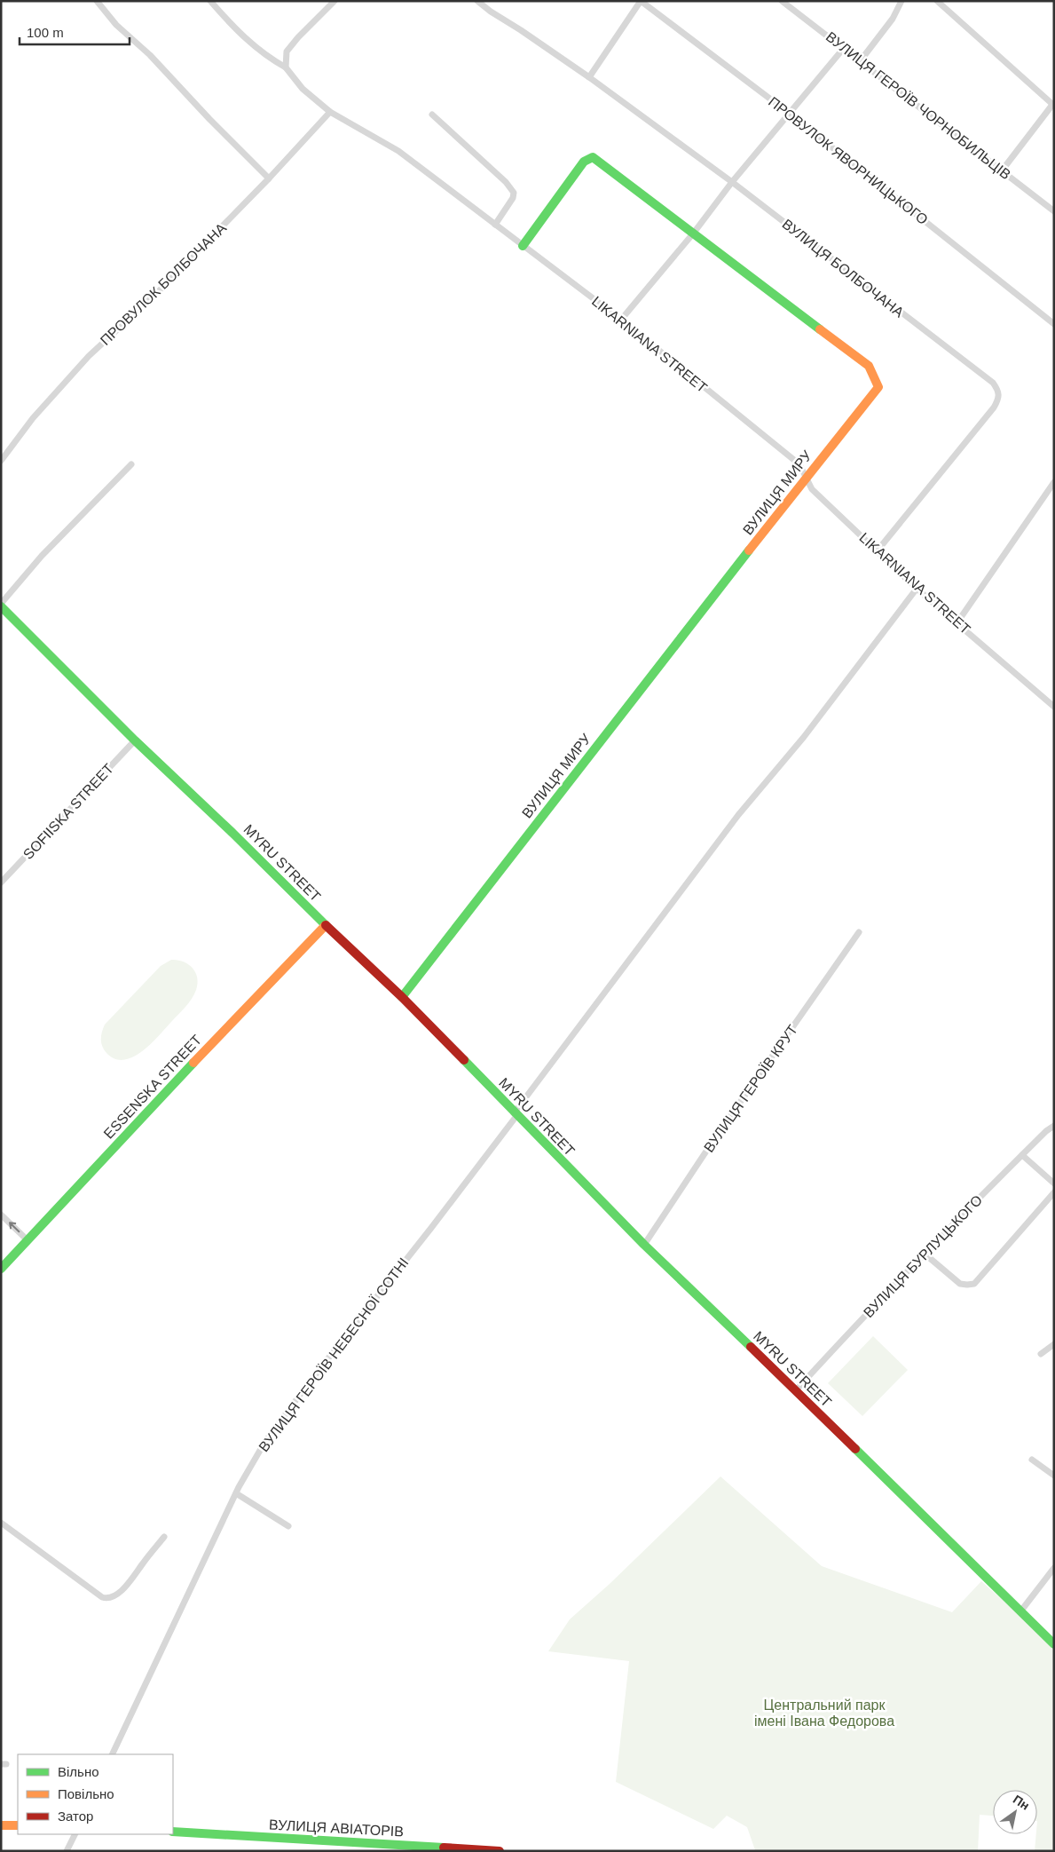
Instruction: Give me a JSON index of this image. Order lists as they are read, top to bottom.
{
  "streets": {
    "street": [
      "ВУЛИЦЯ ГЕРОЇВ ЧОРНОБИЛЬЦІВ",
      "ПРОВУЛОК ЯВОРНИЦЬКОГО",
      "ВУЛИЦЯ БОЛБОЧАНА",
      "ПРОВУЛОК БОЛБОЧАНА",
      "LIKARNIANA STREET",
      "ВУЛИЦЯ МИРУ",
      "SOFIISKA STREET",
      "MYRU STREET",
      "ESSENSKA STREET",
      "ВУЛИЦЯ ГЕРОЇВ КРУТ",
      "ВУЛИЦЯ БУРЛУЦЬКОГО",
      "ВУЛИЦЯ ГЕРОЇВ НЕБЕСНОЇ СОТНІ",
      "ВУЛИЦЯ АВІАТОРІВ"
    ]
  },
  "crossings": [
    ["ВУЛИЦЯ БОЛБОЧАНА", "LIKARNIANA STREET"],
    ["ПРОВУЛОК БОЛБОЧАНА", "LIKARNIANA STREET"],
    ["LIKARNIANA STREET", "ВУЛИЦЯ МИРУ"],
    ["LIKARNIANA STREET", "ВУЛИЦЯ ГЕРОЇВ НЕБЕСНОЇ СОТНІ"],
    ["ВУЛИЦЯ МИРУ", "MYRU STREET"],
    ["SOFIISKA STREET", "MYRU STREET"],
    ["MYRU STREET", "ESSENSKA STREET"],
    ["MYRU STREET", "ВУЛИЦЯ ГЕРОЇВ КРУТ"],
    ["MYRU STREET", "ВУЛИЦЯ БУРЛУЦЬКОГО"],
    ["MYRU STREET", "ВУЛИЦЯ ГЕРОЇВ НЕБЕСНОЇ СОТНІ"]
  ],
  "parks": ["Центральний парк імені Івана Федорова"],
  "legend": ["Вільно", "Повільно", "Затор"],
  "scale_bar": "100 m",
  "north": "top right"
}
